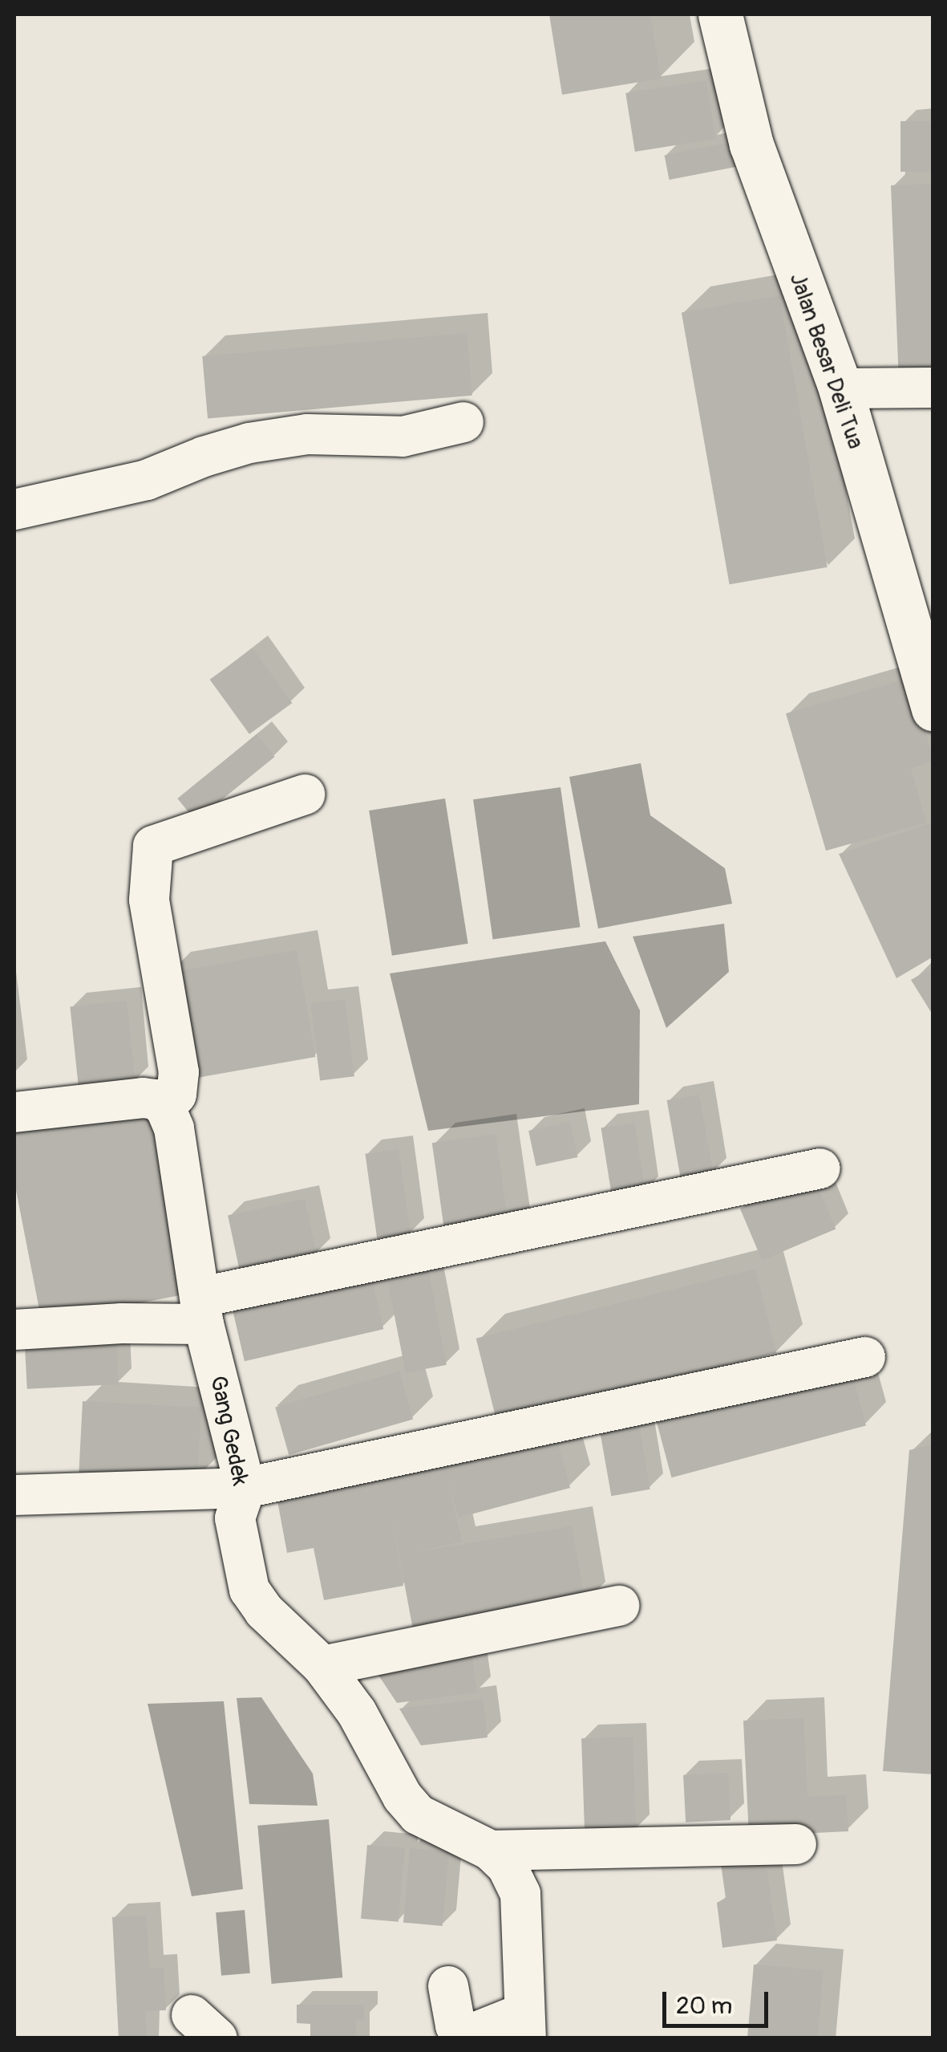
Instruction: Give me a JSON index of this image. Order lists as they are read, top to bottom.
{
  "streets": {
    "main road": ["Jalan Besar Deli Tua"],
    "street": ["Gang Gedek"]
  },
  "scale_bar": "20 m"
}
